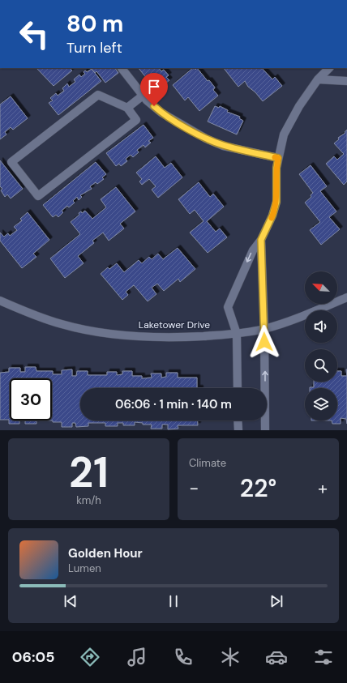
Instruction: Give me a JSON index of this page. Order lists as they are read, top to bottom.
{
  "streets": {
    "street": ["Laketower Drive"]
  },
  "north": "top left",
  "page": {
    "turn": ["80 m", "Turn left"],
    "limit": "30",
    "trip": "06:06 · 1 min · 140 m",
    "tile": [
      ["21", "km/h"],
      "Climate"
    ],
    "heat": ["−", "22°", "+"],
    "song": ["Golden Hour", "Lumen"],
    "tabs": "06:05"
  }
}
